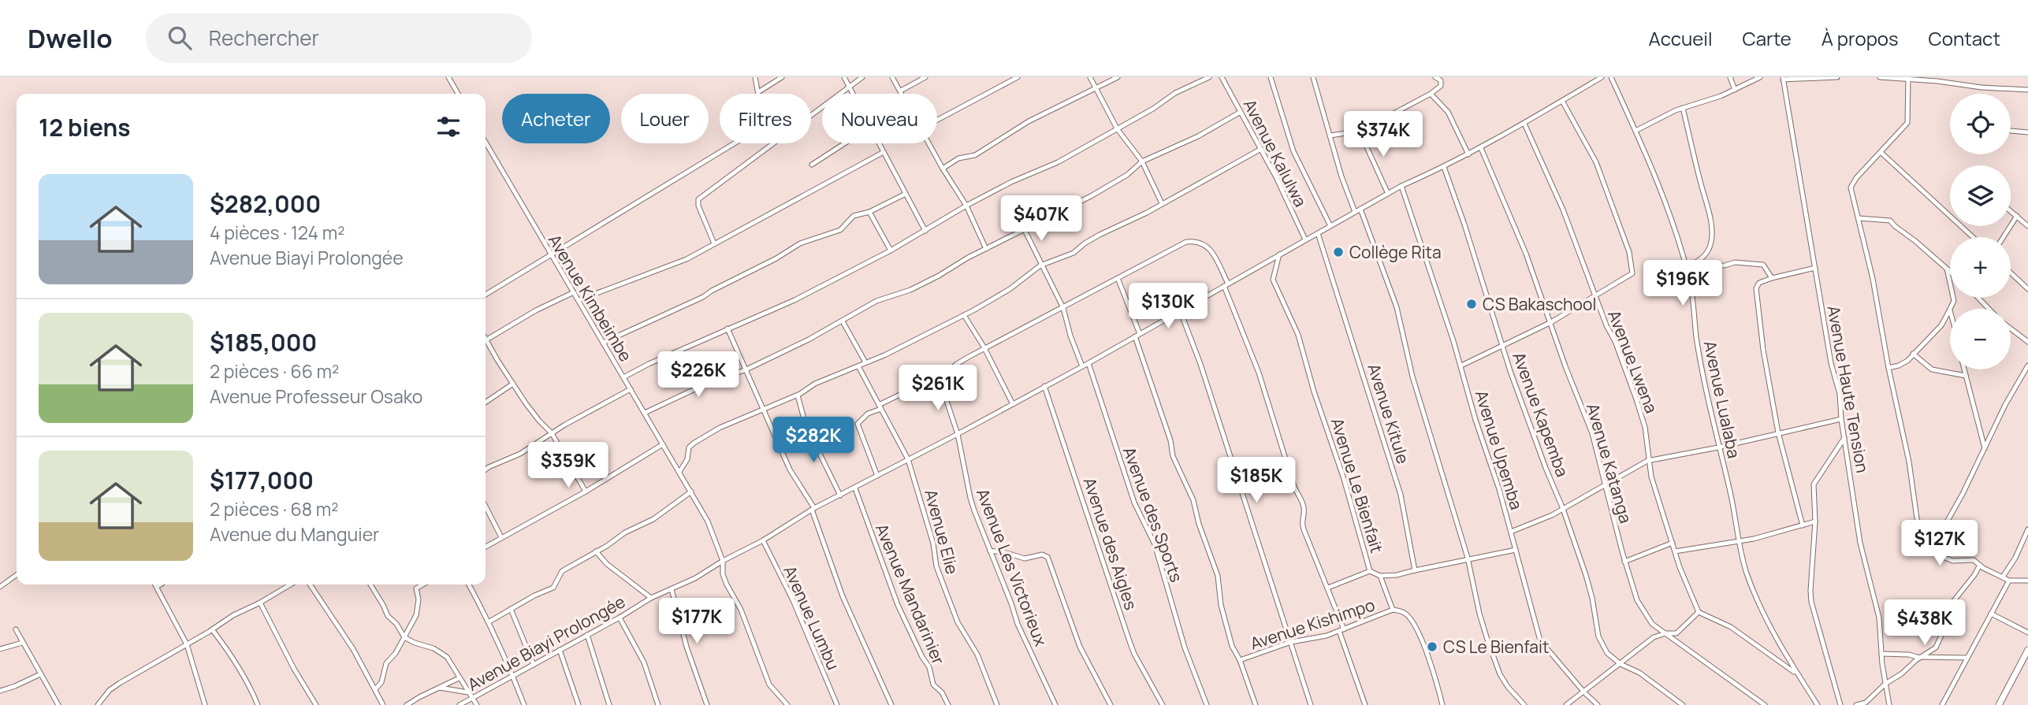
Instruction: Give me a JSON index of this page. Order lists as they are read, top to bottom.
{
  "streets": {
    "street": [
      "Avenue Kalulwa",
      "Avenue Kimbeimbe",
      "Avenue Lwena",
      "Avenue Haute Tension",
      "Avenue Lualaba",
      "Avenue Kitule",
      "Avenue Kapemba",
      "Avenue Upemba",
      "Avenue Katanga",
      "Avenue Le Bienfait",
      "Avenue des Sports",
      "Avenue Elie",
      "Avenue des Aigles",
      "Avenue Les Victorieux",
      "Avenue Mandarinier",
      "Avenue Lumbu",
      "Avenue Kishimpo",
      "Avenue Biayi Prolongée"
    ]
  },
  "crossings": [
    ["Avenue Kalulwa", "Avenue Biayi Prolongée"],
    ["Avenue Kimbeimbe", "Avenue Biayi Prolongée"],
    ["Avenue Lwena", "Avenue Biayi Prolongée"],
    ["Avenue Kitule", "Avenue Biayi Prolongée"],
    ["Avenue Kapemba", "Avenue Biayi Prolongée"],
    ["Avenue Upemba", "Avenue Biayi Prolongée"],
    ["Avenue Katanga", "Avenue Biayi Prolongée"],
    ["Avenue Le Bienfait", "Avenue Kishimpo"],
    ["Avenue Le Bienfait", "Avenue Biayi Prolongée"],
    ["Avenue des Sports", "Avenue Biayi Prolongée"],
    ["Avenue Elie", "Avenue Biayi Prolongée"],
    ["Avenue des Aigles", "Avenue Biayi Prolongée"],
    ["Avenue Les Victorieux", "Avenue Biayi Prolongée"],
    ["Avenue Mandarinier", "Avenue Biayi Prolongée"],
    ["Avenue Lumbu", "Avenue Biayi Prolongée"]
  ],
  "places": ["Collège Rita", "CS Bakaschool", "CS Le Bienfait"],
  "page": {
    "header": "Dwello",
    "search": "Rechercher",
    "nav": [
      "Accueil",
      "Carte",
      "À propos",
      "Contact"
    ],
    "map_buttons": ["+", "−"],
    "chip": [
      "Acheter",
      "Louer",
      "Filtres",
      "Nouveau"
    ],
    "heading": "12 biens",
    "price": [
      "$374K",
      "$407K",
      "$196K",
      "$130K",
      "$226K",
      "$261K",
      "$282K",
      "$359K",
      "$185K",
      "$127K",
      "$177K",
      "$438K"
    ],
    "list": [
      {
        "name": "$282,000",
        "note": "4 pièces · 124 m² · Avenue Biayi Prolongée"
      },
      {
        "name": "$185,000",
        "note": "2 pièces · 66 m² · Avenue Professeur Osako"
      },
      {
        "name": "$177,000",
        "note": "2 pièces · 68 m² · Avenue du Manguier"
      }
    ]
  }
}
